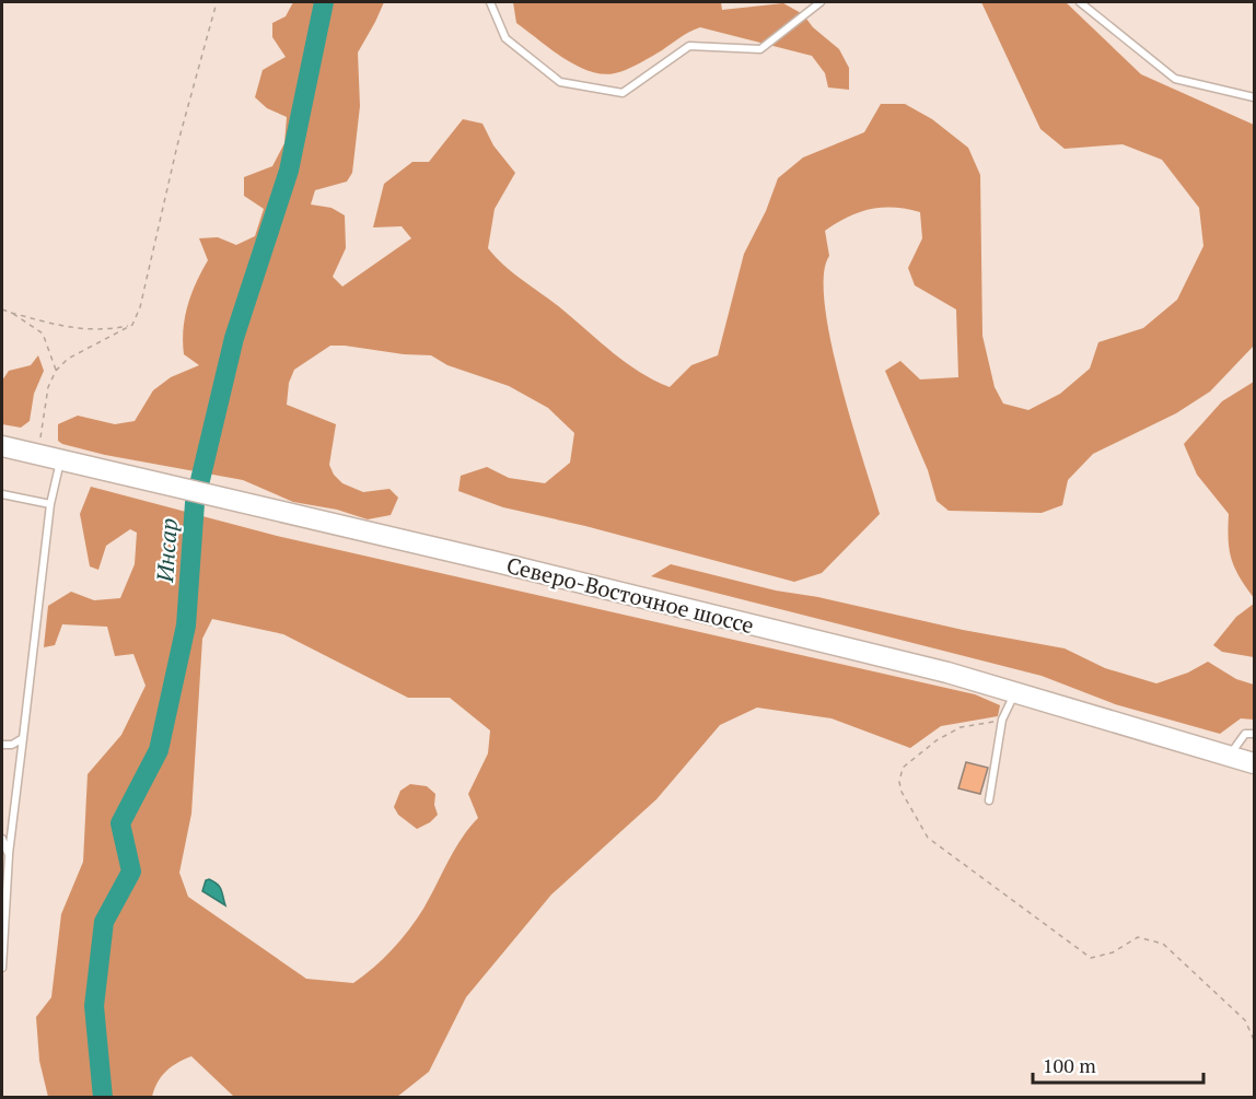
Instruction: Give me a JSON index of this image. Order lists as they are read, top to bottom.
{
  "streets": {
    "main road": ["Северо-Восточное шоссе"]
  },
  "water": ["Инсар"],
  "scale_bar": "100 m"
}
